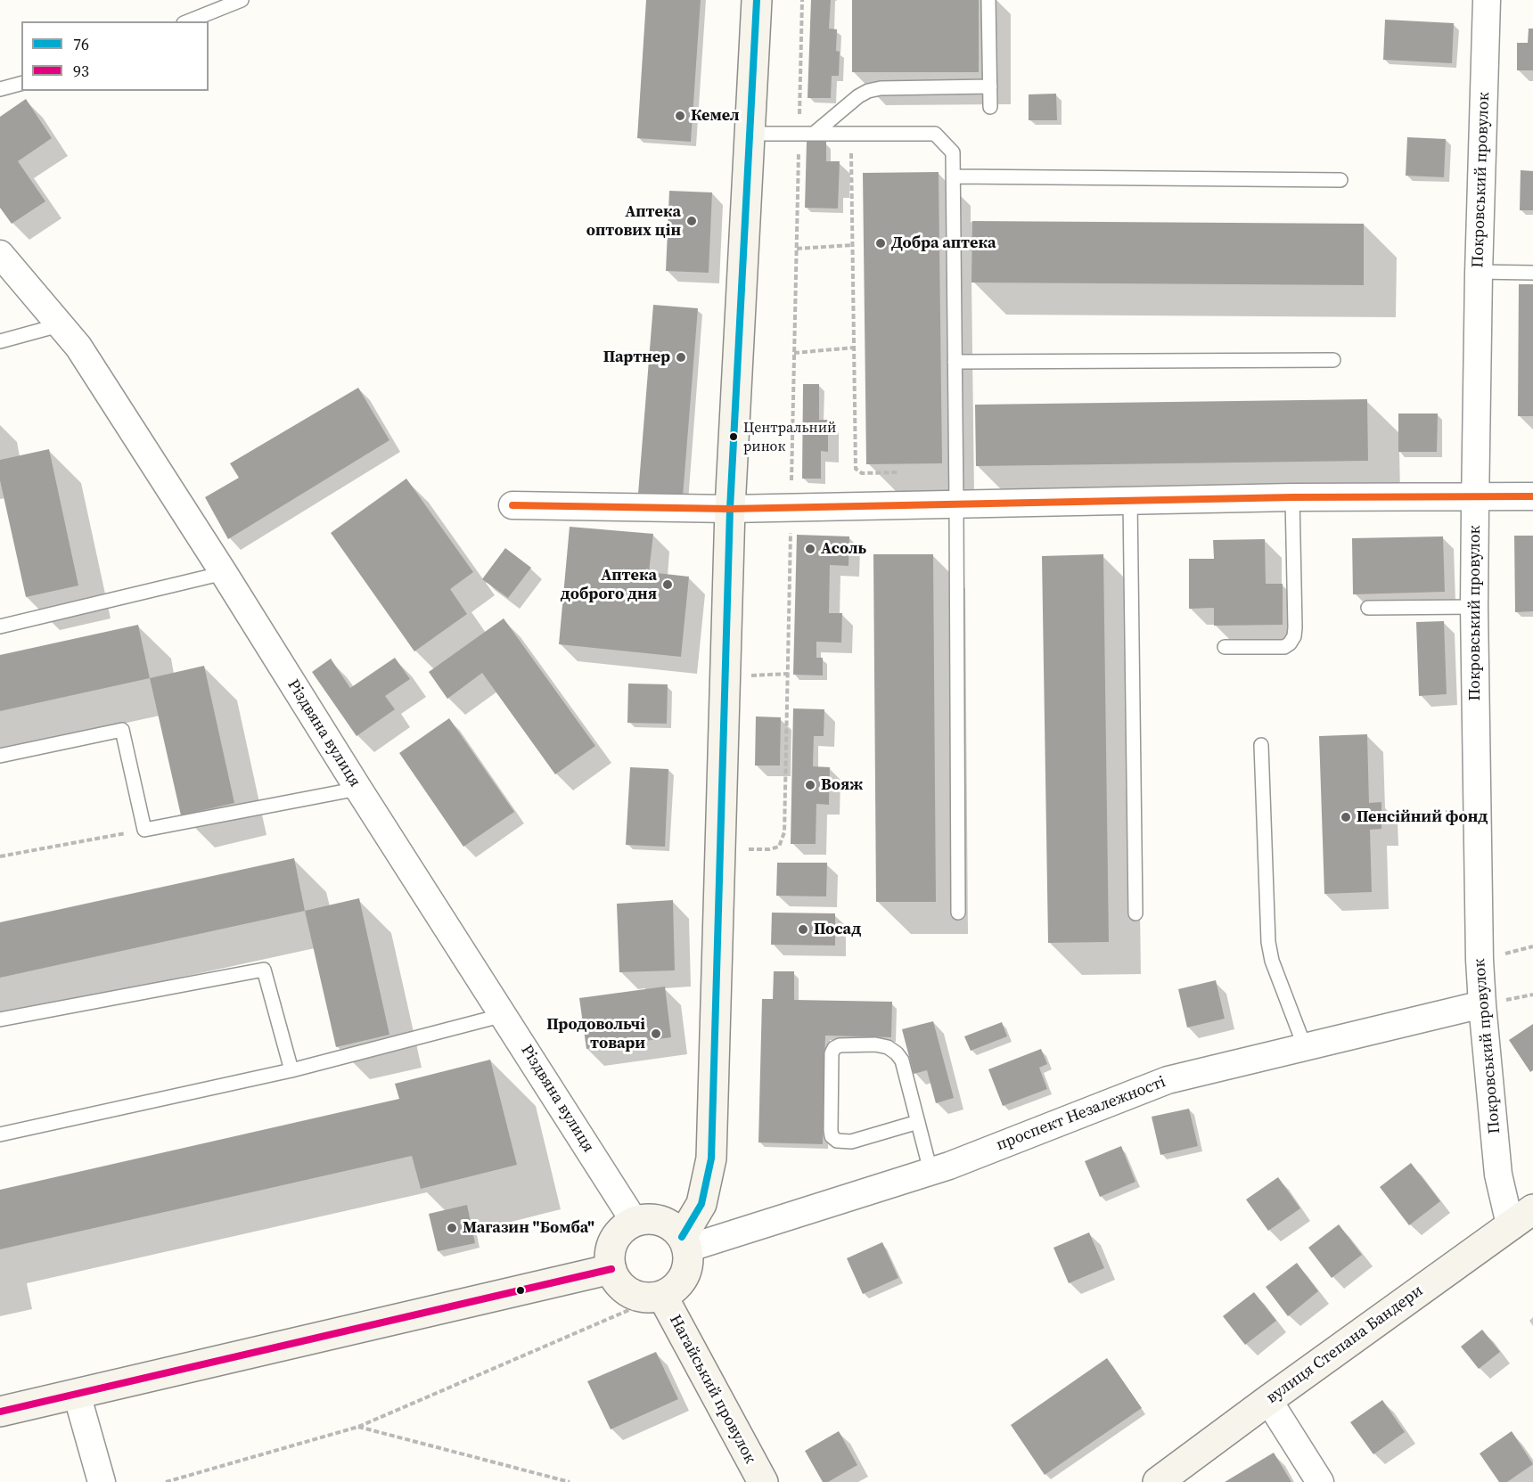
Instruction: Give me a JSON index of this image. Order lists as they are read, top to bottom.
{
  "streets": {
    "street": [
      "Покровський провулок",
      "Різдвяна вулиця",
      "проспект Незалежності",
      "вулиця Степана Бандери",
      "Нагайський провулок"
    ]
  },
  "crossings": [
    ["Покровський провулок", "проспект Незалежності"],
    ["Покровський провулок", "вулиця Степана Бандери"],
    ["Різдвяна вулиця", "проспект Незалежності"],
    ["Різдвяна вулиця", "Нагайський провулок"],
    ["проспект Незалежності", "Нагайський провулок"]
  ],
  "places": [
    "Кемел",
    "Аптека оптових цін",
    "Добра аптека",
    "Партнер",
    "Центральний ринок",
    "Асоль",
    "Аптека доброго дня",
    "Вояж",
    "Пенсійний фонд",
    "Посад",
    "Продовольчі товари",
    "Магазин \"Бомба\""
  ],
  "lines": ["transit line 76", "transit line 93"],
  "legend": ["76", "93"]
}
